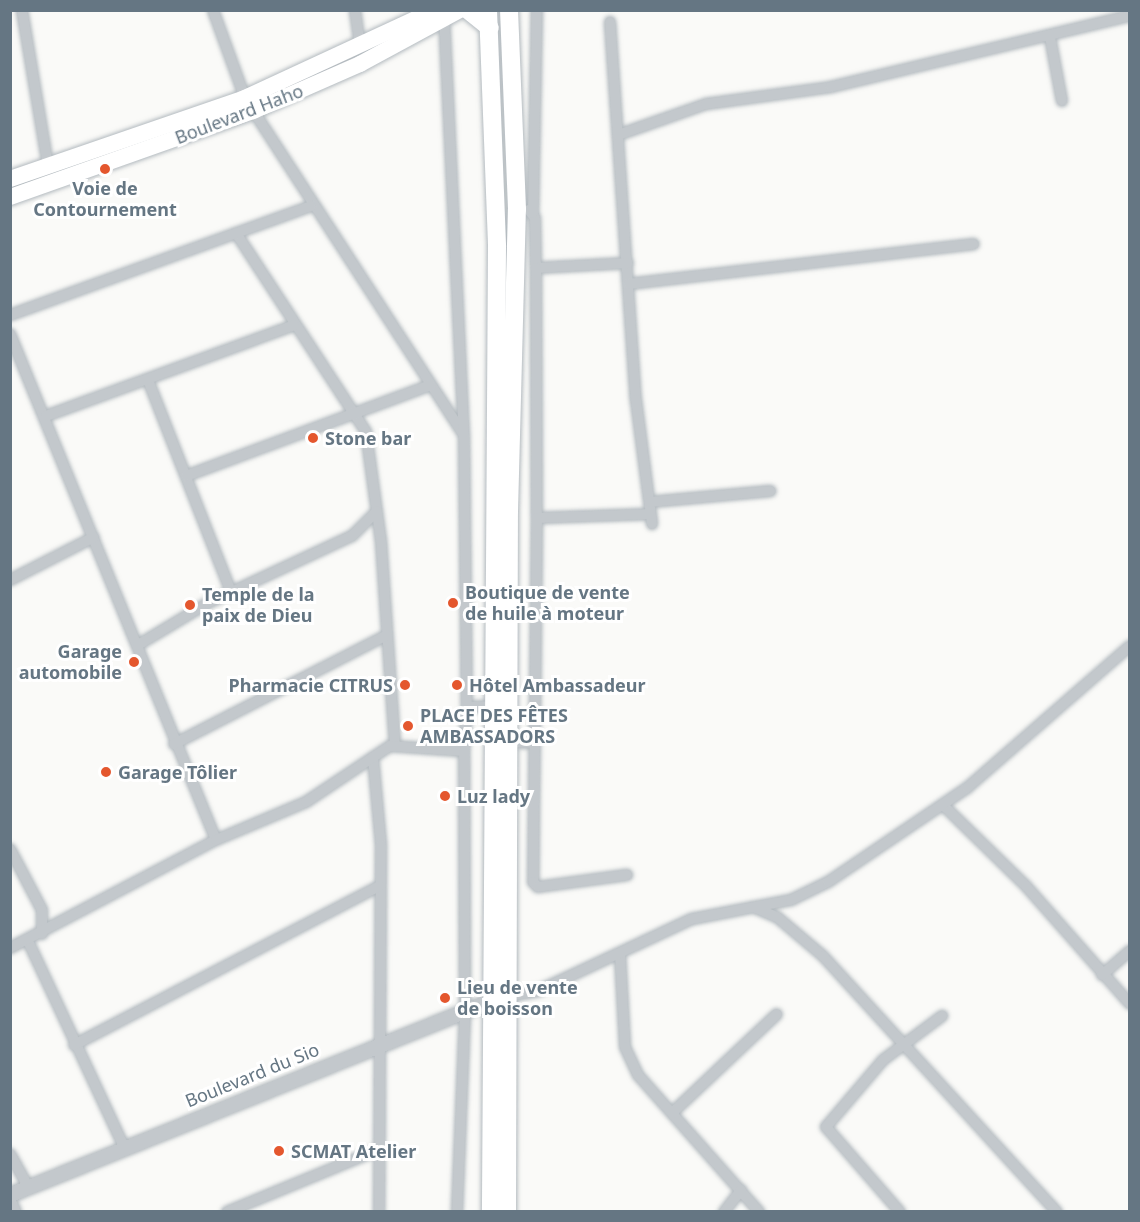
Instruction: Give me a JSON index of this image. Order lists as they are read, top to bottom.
{
  "streets": {
    "main road": ["Boulevard Haho"],
    "street": ["Boulevard du Sio"]
  },
  "places": [
    "Voie de Contournement",
    "Stone bar",
    "Boutique de vente de huile à moteur",
    "Temple de la paix de Dieu",
    "Garage automobile",
    "Pharmacie CITRUS",
    "Hôtel Ambassadeur",
    "PLACE DES FÊTES AMBASSADORS",
    "Garage Tôlier",
    "Luz lady",
    "Lieu de vente de boisson",
    "SCMAT Atelier"
  ]
}
